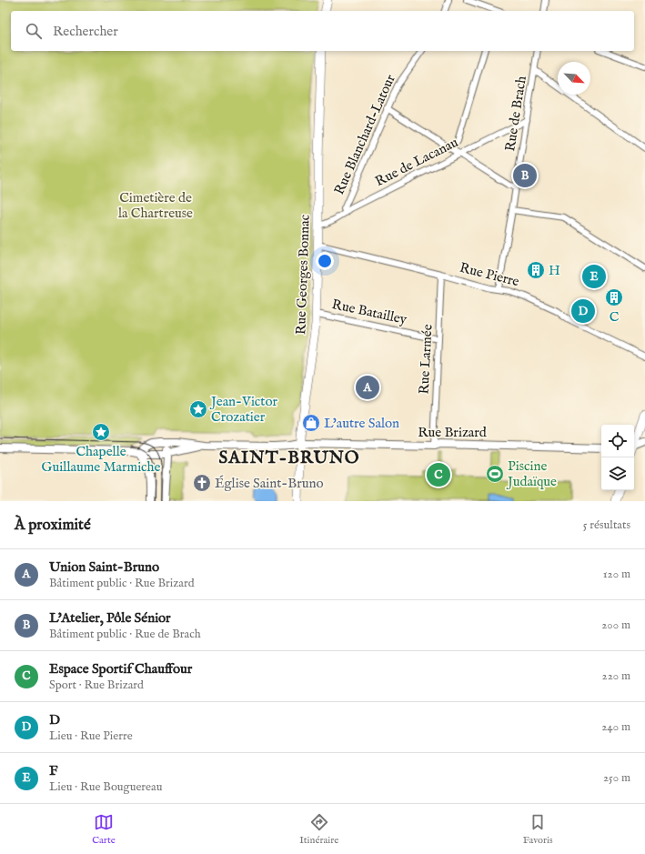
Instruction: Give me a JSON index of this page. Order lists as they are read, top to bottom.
{
  "streets": {
    "main road": ["Rue Georges Bonnac"],
    "street": [
      "Rue de Brach",
      "Rue Blanchard-Latour",
      "Rue de Lacanau",
      "Rue Pierre",
      "Rue Batailley",
      "Rue Larmée",
      "Rue Brizard"
    ]
  },
  "crossings": [
    ["Rue de Brach", "Rue de Lacanau"],
    ["Rue de Brach", "Rue Pierre"],
    ["Rue Blanchard-Latour", "Rue de Lacanau"],
    ["Rue de Lacanau", "Rue Georges Bonnac"],
    ["Rue Georges Bonnac", "Rue Pierre"],
    ["Rue Georges Bonnac", "Rue Batailley"],
    ["Rue Georges Bonnac", "Rue Brizard"],
    ["Rue Pierre", "Rue Larmée"],
    ["Rue Batailley", "Rue Larmée"],
    ["Rue Larmée", "Rue Brizard"]
  ],
  "districts": ["SAINT-BRUNO"],
  "parks": ["Cimetière de la Chartreuse"],
  "places": {
    "building": ["H", "C"],
    "place": ["Jean-Victor Crozatier", "Chapelle Guillaume Marmiche"],
    "shop": ["L'autre Salon"],
    "sports": ["Piscine Judaïque"],
    "church": ["Église Saint-Bruno"]
  },
  "north": "bottom right",
  "page": {
    "search": "Rechercher",
    "pins": [
      "B",
      "E",
      "D",
      "A",
      "C"
    ],
    "heading": ["À proximité", "5 résultats"],
    "list": [
      {
        "mark": "A",
        "name": "Union Saint-Bruno",
        "note": "Bâtiment public · Rue Brizard",
        "value": "120 m"
      },
      {
        "mark": "B",
        "name": "L'Atelier, Pôle Sénior",
        "note": "Bâtiment public · Rue de Brach",
        "value": "200 m"
      },
      {
        "mark": "C",
        "name": "Espace Sportif Chauffour",
        "note": "Sport · Rue Brizard",
        "value": "220 m"
      },
      {
        "mark": "D",
        "name": "D",
        "note": "Lieu · Rue Pierre",
        "value": "240 m"
      },
      {
        "mark": "E",
        "name": "F",
        "note": "Lieu · Rue Bouguereau",
        "value": "250 m"
      }
    ],
    "nav": ["Carte", "Itinéraire", "Favoris"]
  }
}
